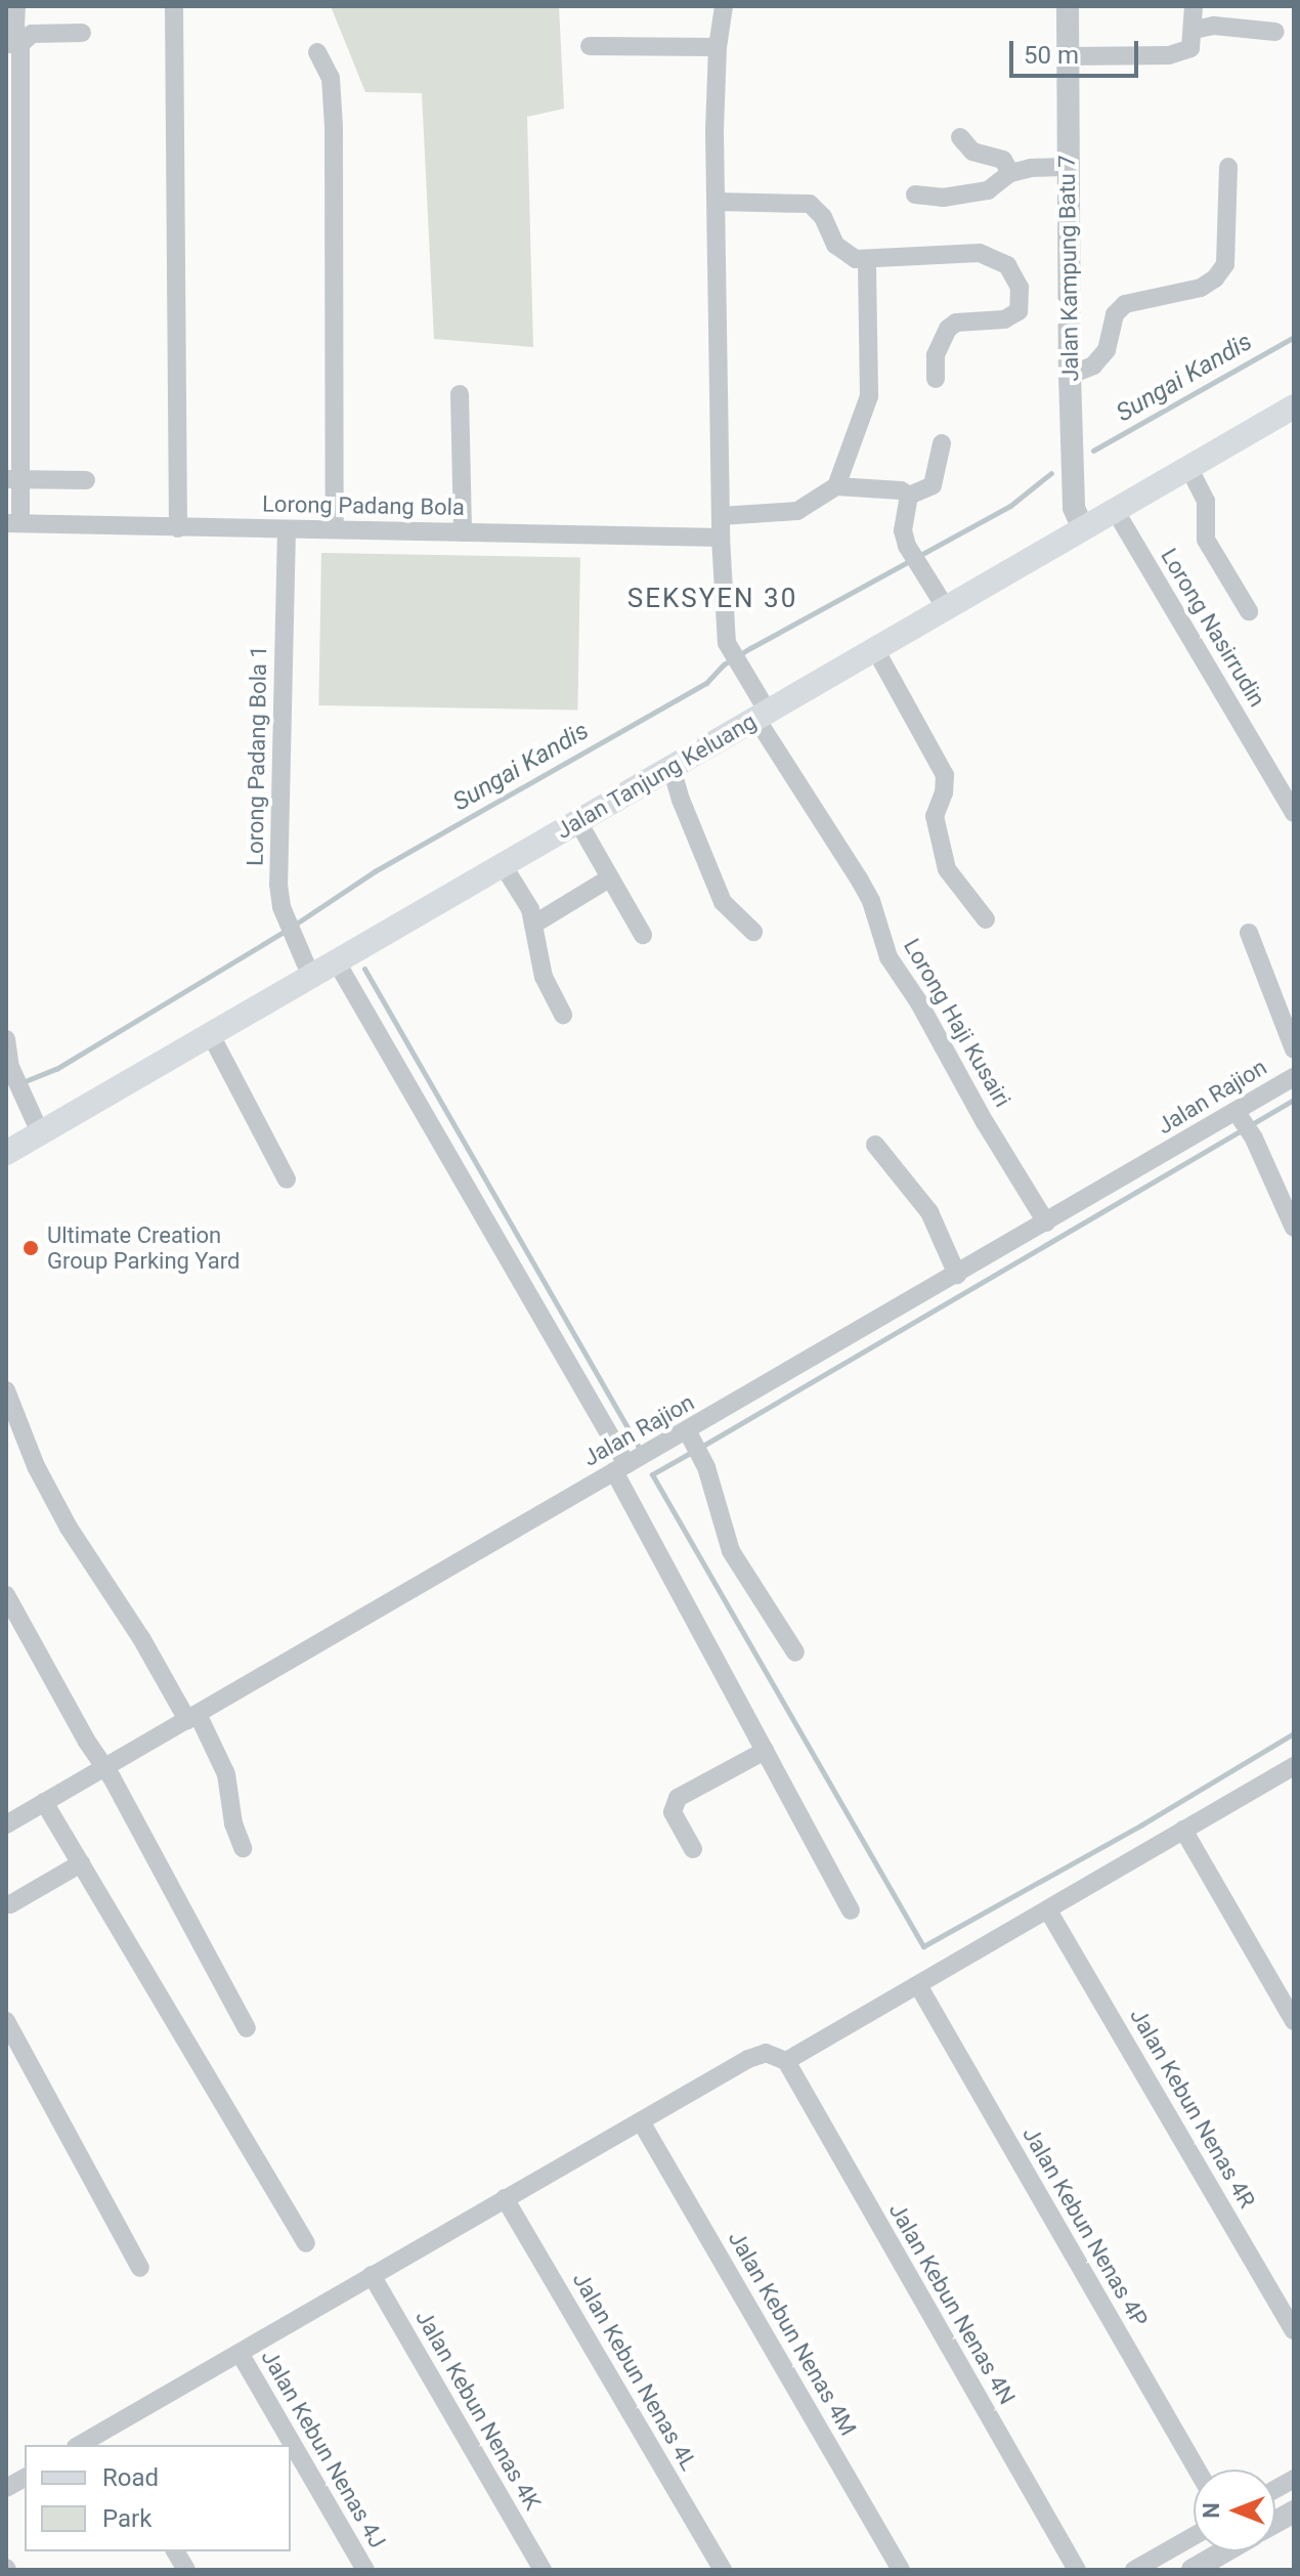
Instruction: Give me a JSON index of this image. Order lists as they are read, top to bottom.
{
  "streets": {
    "main road": ["Jalan Tanjung Keluang"],
    "street": [
      "Jalan Kampung Batu 7",
      "Lorong Padang Bola",
      "Lorong Nasirrudin",
      "Lorong Padang Bola 1",
      "Lorong Haji Kusairi",
      "Jalan Rajion",
      "Jalan Kebun Nenas 4R",
      "Jalan Kebun Nenas 4P",
      "Jalan Kebun Nenas 4N",
      "Jalan Kebun Nenas 4M",
      "Jalan Kebun Nenas 4L",
      "Jalan Kebun Nenas 4K",
      "Jalan Kebun Nenas 4J"
    ]
  },
  "crossings": [
    ["Jalan Kampung Batu 7", "Jalan Tanjung Keluang"],
    ["Lorong Padang Bola", "Lorong Padang Bola 1"],
    ["Lorong Padang Bola", "Lorong Haji Kusairi"],
    ["Lorong Nasirrudin", "Jalan Tanjung Keluang"],
    ["Lorong Padang Bola 1", "Jalan Tanjung Keluang"],
    ["Jalan Tanjung Keluang", "Lorong Haji Kusairi"],
    ["Lorong Haji Kusairi", "Jalan Rajion"]
  ],
  "districts": ["SEKSYEN 30"],
  "water": ["Sungai Kandis"],
  "places": ["Ultimate Creation Group Parking Yard"],
  "legend": ["Road", "Park"],
  "scale_bar": "50 m",
  "north": "left"
}
